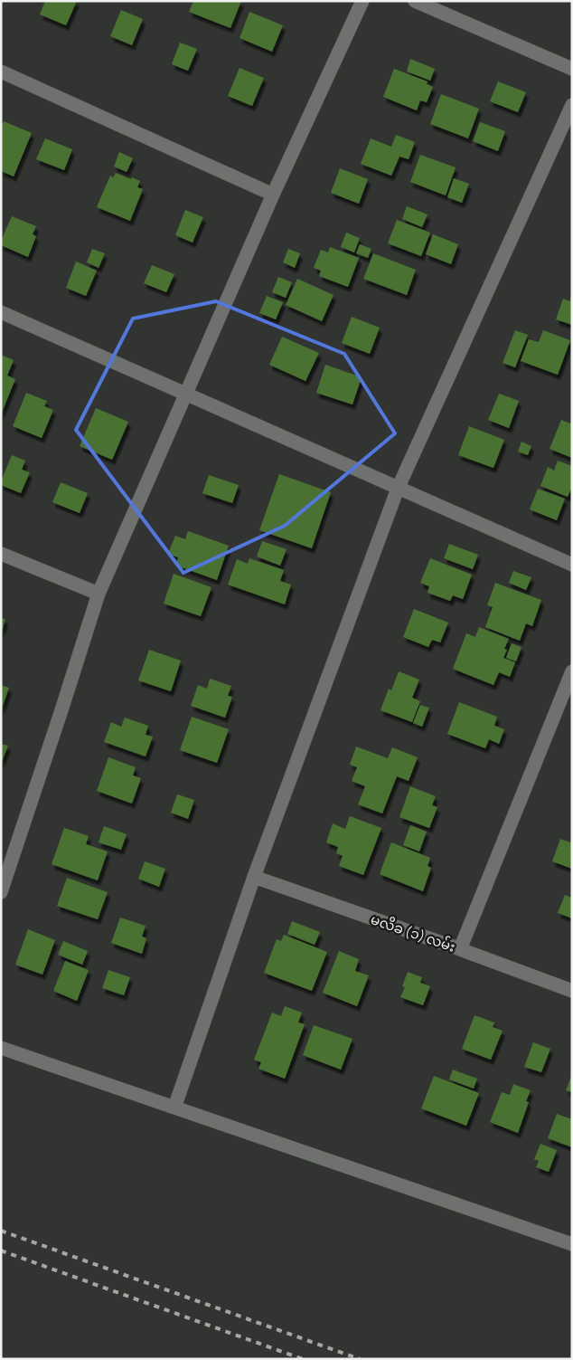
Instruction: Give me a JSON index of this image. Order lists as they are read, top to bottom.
{
  "streets": {
    "street": ["မလိခ (၁) လမ်း"]
  }
}
